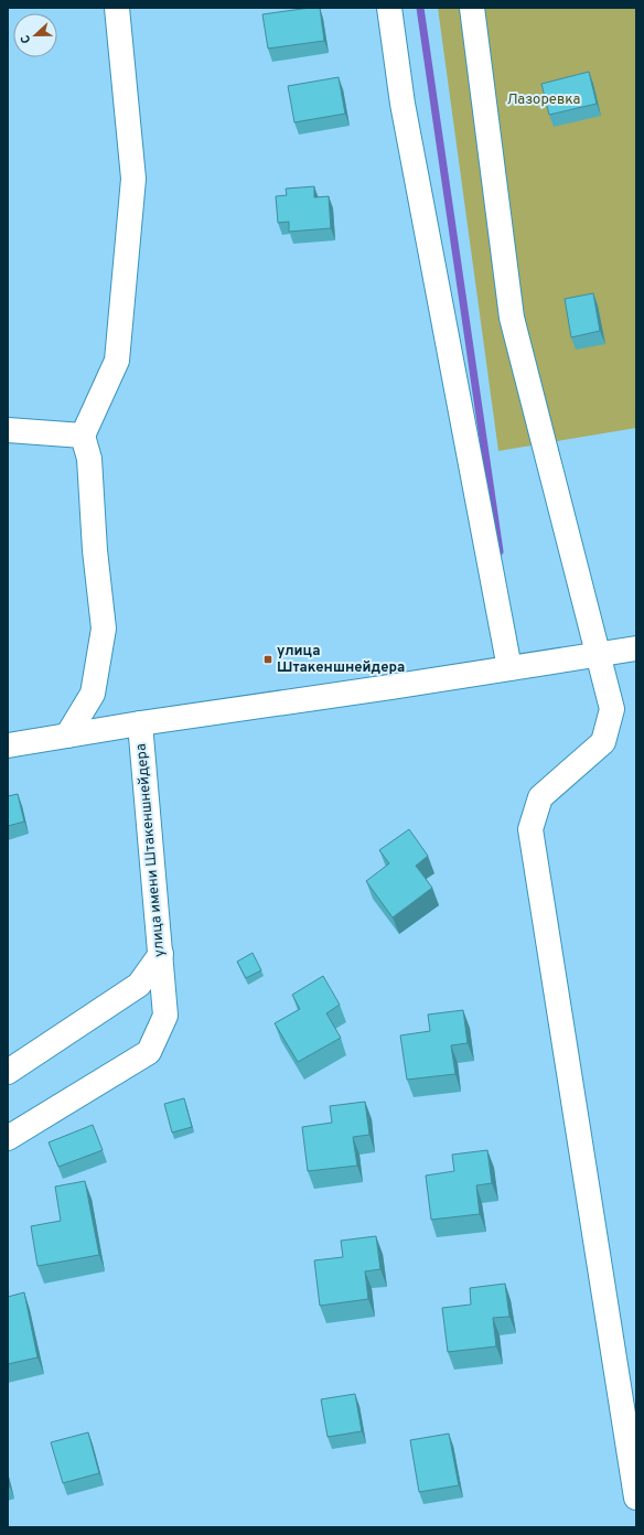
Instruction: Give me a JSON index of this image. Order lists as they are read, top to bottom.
{
  "streets": {
    "street": ["улица имени Штакеншнейдера"]
  },
  "parks": ["Лазоревка"],
  "places": {
    "transit": ["улица Штакеншнейдера"]
  },
  "north": "left"
}
